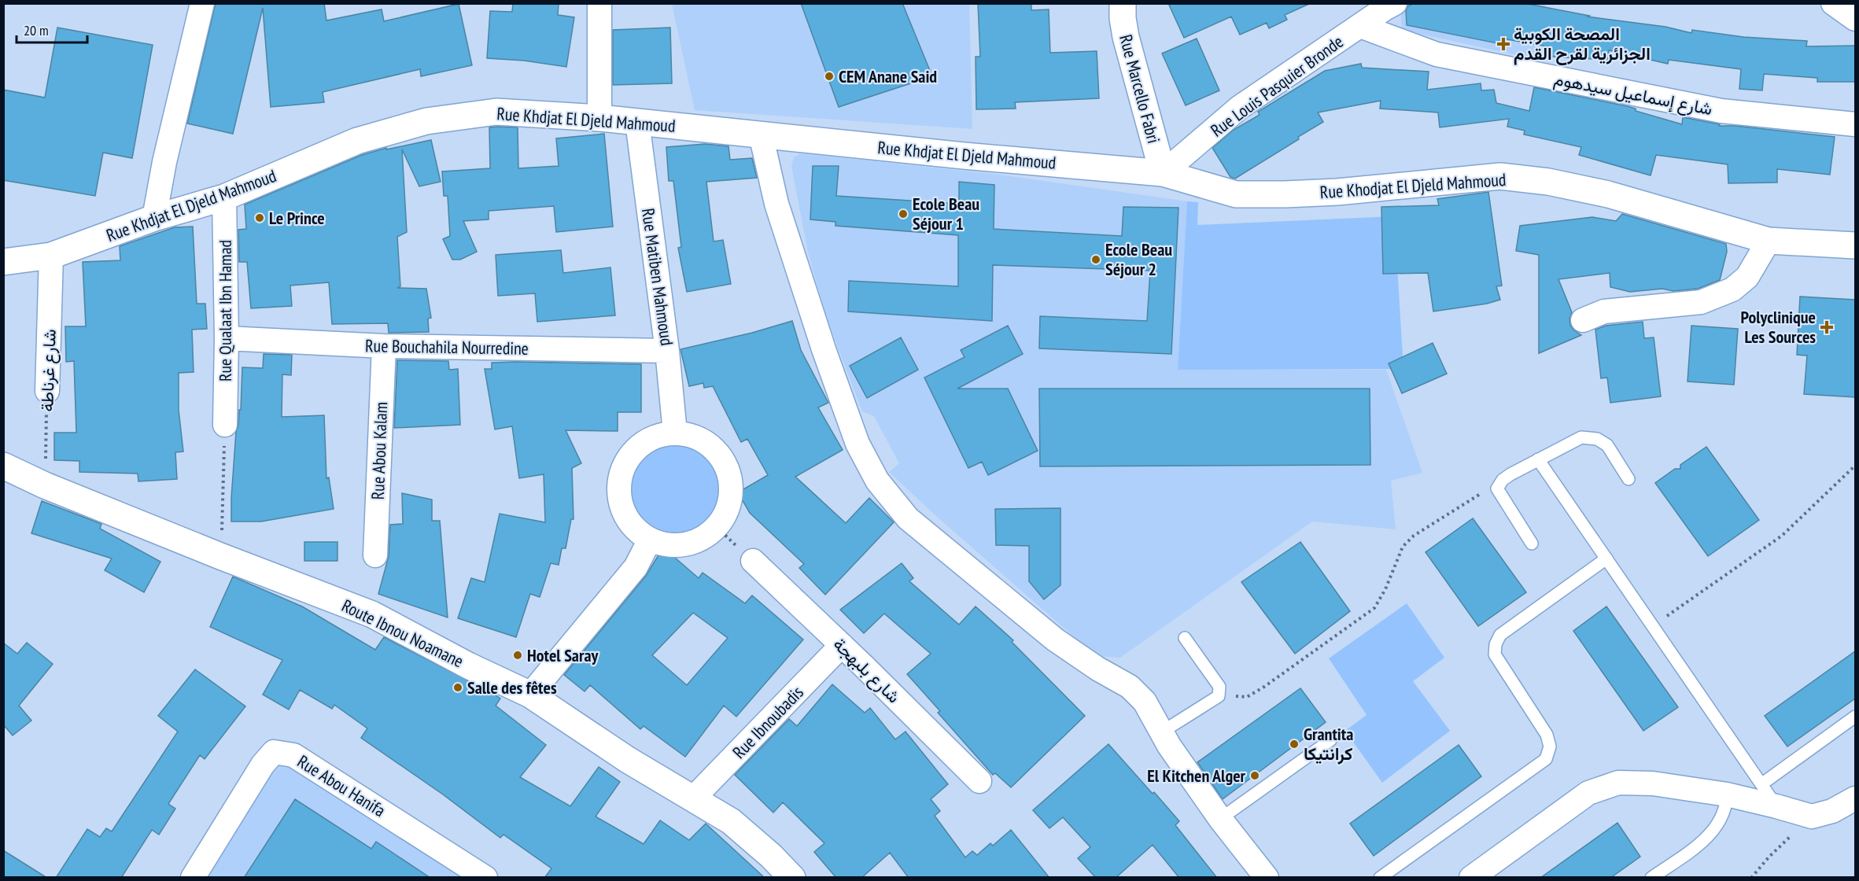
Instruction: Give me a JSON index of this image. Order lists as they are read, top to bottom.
{
  "streets": {
    "street": [
      "Rue Louis Pasquier Bronde",
      "Rue Marcello Fabri",
      "شارع إسماعيل سيدهوم",
      "Rue Khdjat El Djeld Mahmoud",
      "Rue Khodjat El Djeld Mahmoud",
      "Rue Matiben Mahmoud",
      "Rue Qualaat Ibn Hamad",
      "Rue Bouchahila Nourredine",
      "شارع غرناطة",
      "Rue Abou Kalam",
      "Route Ibnou Noamane",
      "شارع بلبهجة",
      "Rue Ibnoubadis",
      "Rue Abou Hanifa"
    ]
  },
  "crossings": [
    ["Rue Louis Pasquier Bronde", "Rue Marcello Fabri"],
    ["Rue Louis Pasquier Bronde", "شارع إسماعيل سيدهوم"],
    ["Rue Louis Pasquier Bronde", "Rue Khdjat El Djeld Mahmoud"],
    ["Rue Louis Pasquier Bronde", "Rue Khodjat El Djeld Mahmoud"],
    ["Rue Marcello Fabri", "Rue Khdjat El Djeld Mahmoud"],
    ["Rue Marcello Fabri", "Rue Khodjat El Djeld Mahmoud"],
    ["Rue Khdjat El Djeld Mahmoud", "Rue Khodjat El Djeld Mahmoud"],
    ["Rue Khdjat El Djeld Mahmoud", "Rue Matiben Mahmoud"],
    ["Rue Khdjat El Djeld Mahmoud", "Rue Qualaat Ibn Hamad"],
    ["Rue Khdjat El Djeld Mahmoud", "شارع غرناطة"],
    ["Rue Matiben Mahmoud", "Rue Bouchahila Nourredine"],
    ["Rue Qualaat Ibn Hamad", "Rue Bouchahila Nourredine"],
    ["Rue Bouchahila Nourredine", "Rue Abou Kalam"],
    ["شارع غرناطة", "Route Ibnou Noamane"],
    ["Route Ibnou Noamane", "Rue Ibnoubadis"],
    ["شارع بلبهجة", "Rue Ibnoubadis"]
  ],
  "places": {
    "health": ["المصحة الكوبية الجزائرية لقرح القدم", "Polyclinique Les Sources"],
    "other": [
      "CEM Anane Said",
      "Ecole Beau Séjour 1",
      "Le Prince",
      "Ecole Beau Séjour 2",
      "Hotel Saray",
      "Salle des fêtes",
      "Grantita كرانتيكا",
      "El Kitchen Alger"
    ]
  },
  "scale_bar": "20 m"
}
